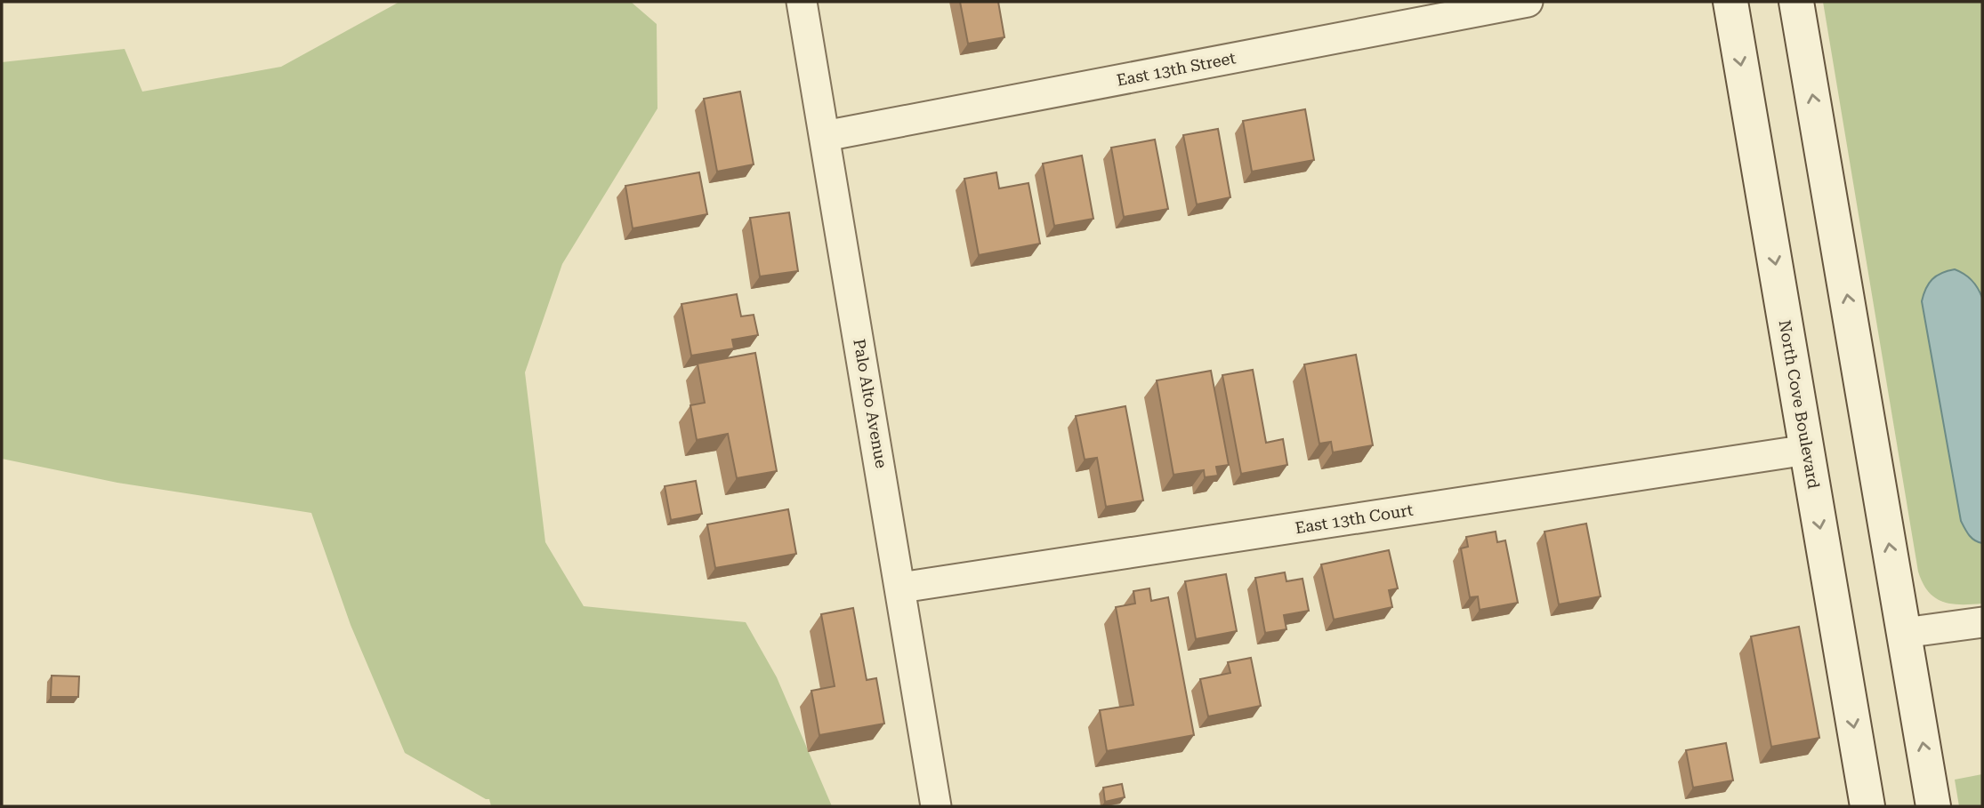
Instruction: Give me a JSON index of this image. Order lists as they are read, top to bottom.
{
  "streets": {
    "main road": ["North Cove Boulevard"],
    "street": ["East 13th Street", "Palo Alto Avenue", "East 13th Court"]
  },
  "crossings": [
    ["East 13th Street", "Palo Alto Avenue"],
    ["Palo Alto Avenue", "East 13th Court"],
    ["North Cove Boulevard", "East 13th Court"]
  ]
}
